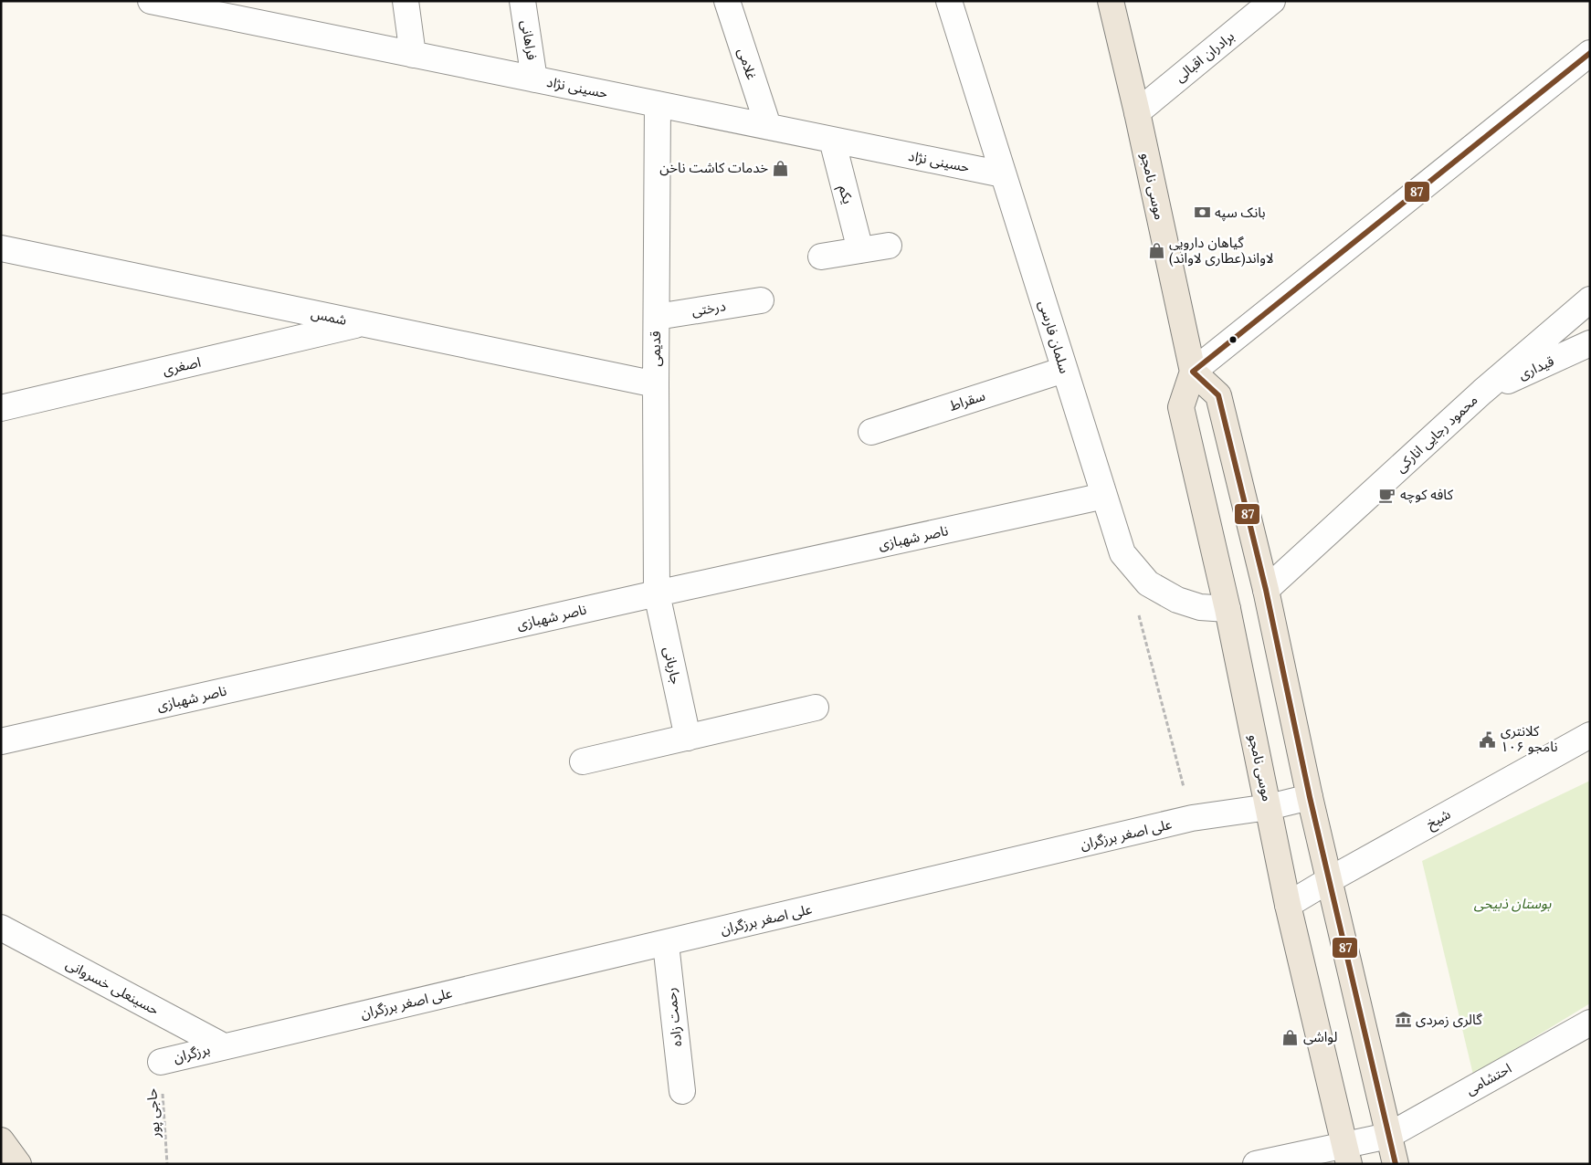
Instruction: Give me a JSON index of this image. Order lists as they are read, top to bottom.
{
  "streets": {
    "main road": ["موسی نامجو"],
    "street": [
      "فراهانی",
      "برادران اقبالی",
      "غلامی",
      "حسینی نژاد",
      "یکم",
      "درختی",
      "شمس",
      "سلمان فارسی",
      "قدیمی",
      "اصغری",
      "قیداری",
      "سقراط",
      "محمود رجایی انارکی",
      "ناصر شهبازی",
      "جاربانی",
      "شیخ",
      "علی اصغر برزگران",
      "حسینعلی خسروانی",
      "رحمت زاده",
      "برزگران",
      "احتشامی"
    ],
    "path": ["حاجی پور"]
  },
  "crossings": [
    ["فراهانی", "حسینی نژاد"],
    ["برادران اقبالی", "موسی نامجو"],
    ["غلامی", "حسینی نژاد"],
    ["حسینی نژاد", "یکم"],
    ["حسینی نژاد", "سلمان فارسی"],
    ["حسینی نژاد", "قدیمی"],
    ["موسی نامجو", "سلمان فارسی"],
    ["موسی نامجو", "شیخ"],
    ["موسی نامجو", "علی اصغر برزگران"],
    ["موسی نامجو", "احتشامی"],
    ["درختی", "قدیمی"],
    ["شمس", "قدیمی"],
    ["شمس", "اصغری"],
    ["سلمان فارسی", "سقراط"],
    ["سلمان فارسی", "ناصر شهبازی"],
    ["قدیمی", "ناصر شهبازی"],
    ["قدیمی", "جاربانی"],
    ["قیداری", "محمود رجایی انارکی"],
    ["ناصر شهبازی", "جاربانی"],
    ["علی اصغر برزگران", "حسینعلی خسروانی"],
    ["علی اصغر برزگران", "رحمت زاده"],
    ["علی اصغر برزگران", "برزگران"],
    ["حسینعلی خسروانی", "برزگران"],
    ["برزگران", "حاجی پور"]
  ],
  "parks": ["بوستان ذبیحی"],
  "places": {
    "shop": ["خدمات کاشت ناخن", "گیاهان دارویی لاواند(عطاری لاواند)", "لواشی"],
    "bank": ["بانک سپه"],
    "cafe": ["کافه کوچه"],
    "public building": ["کلانتری ۱۰۶ نامجو"],
    "museum": ["گالری زمردی"]
  },
  "lines": ["transit line 87"]
}
